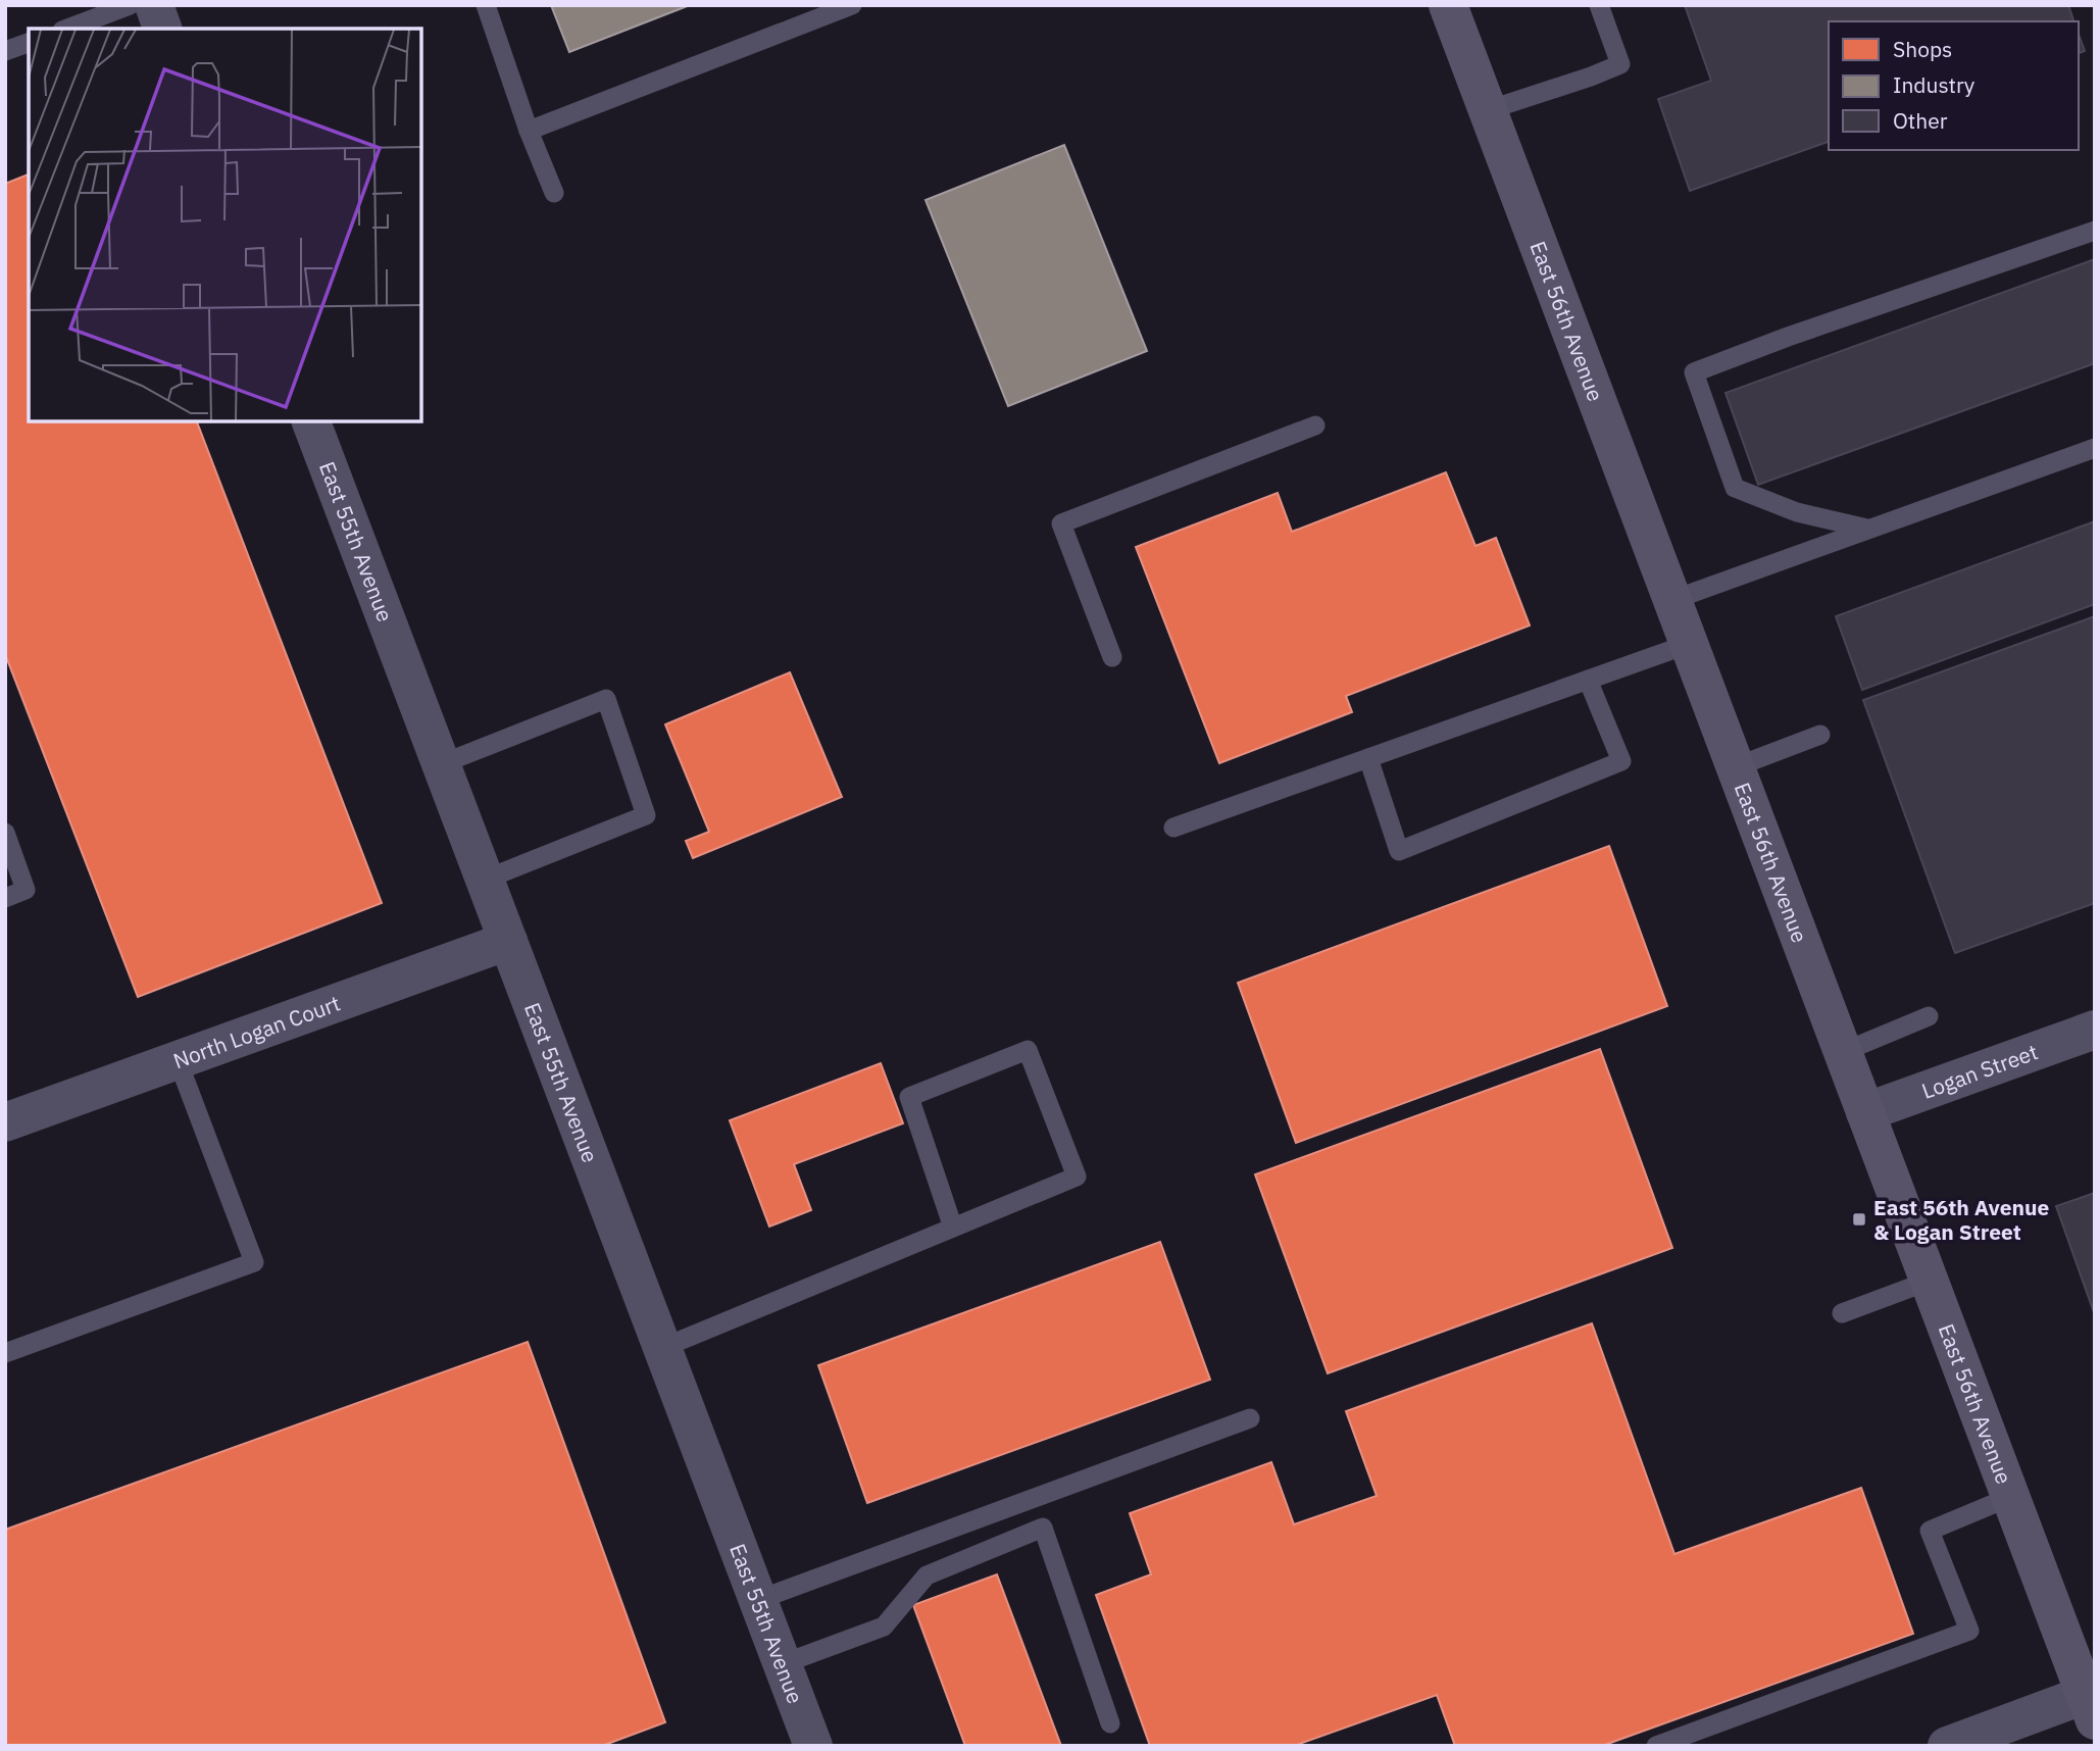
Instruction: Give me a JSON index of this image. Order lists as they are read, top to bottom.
{
  "streets": {
    "street": [
      "East 56th Avenue",
      "East 55th Avenue",
      "North Logan Court",
      "Logan Street"
    ]
  },
  "crossings": [
    ["East 56th Avenue", "Logan Street"],
    ["East 55th Avenue", "North Logan Court"]
  ],
  "places": {
    "transit": ["East 56th Avenue & Logan Street"]
  },
  "legend": ["Shops", "Industry", "Other"]
}
